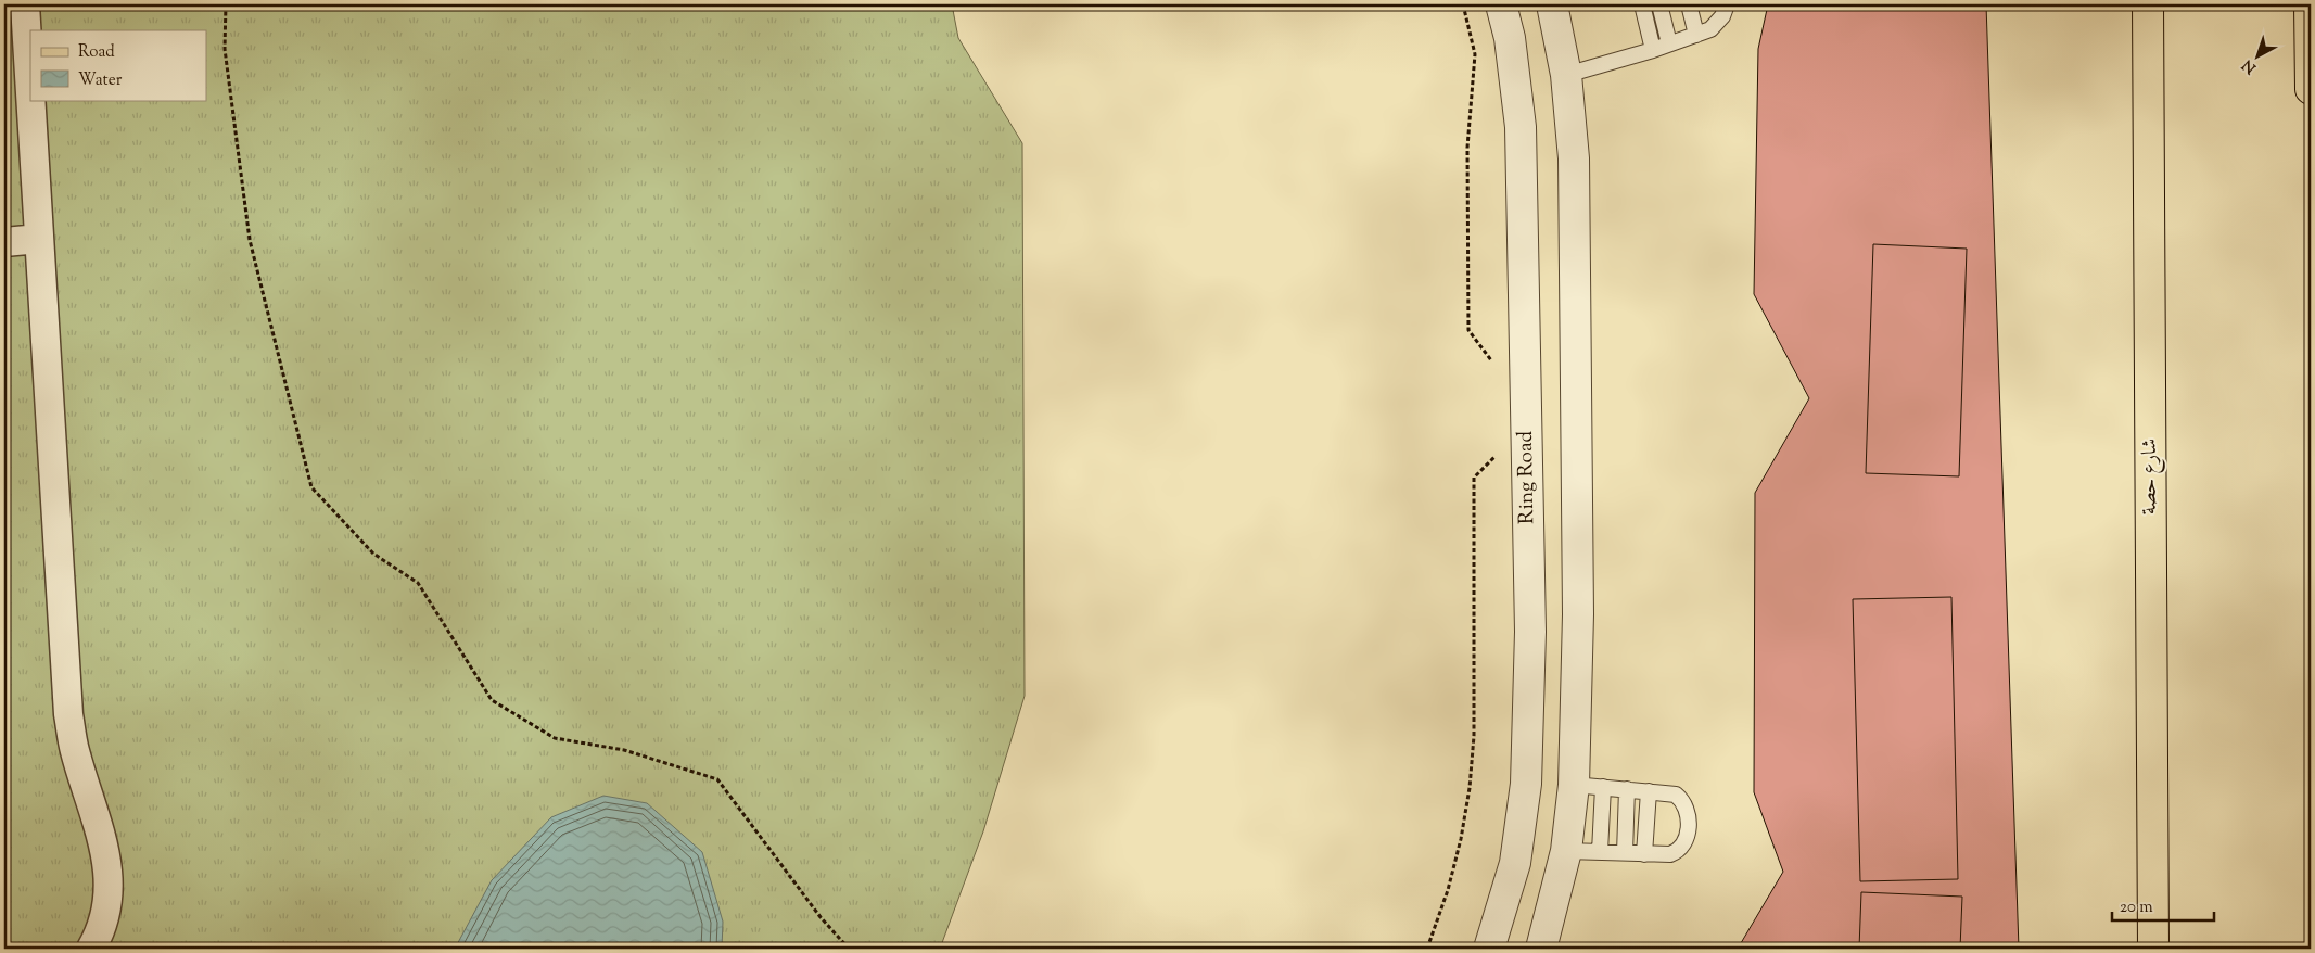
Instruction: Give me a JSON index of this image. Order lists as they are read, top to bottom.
{
  "streets": {
    "main road": ["شارع حصة"],
    "street": ["Ring Road"]
  },
  "legend": ["Road", "Water"],
  "scale_bar": "20 m",
  "north": "bottom left"
}
